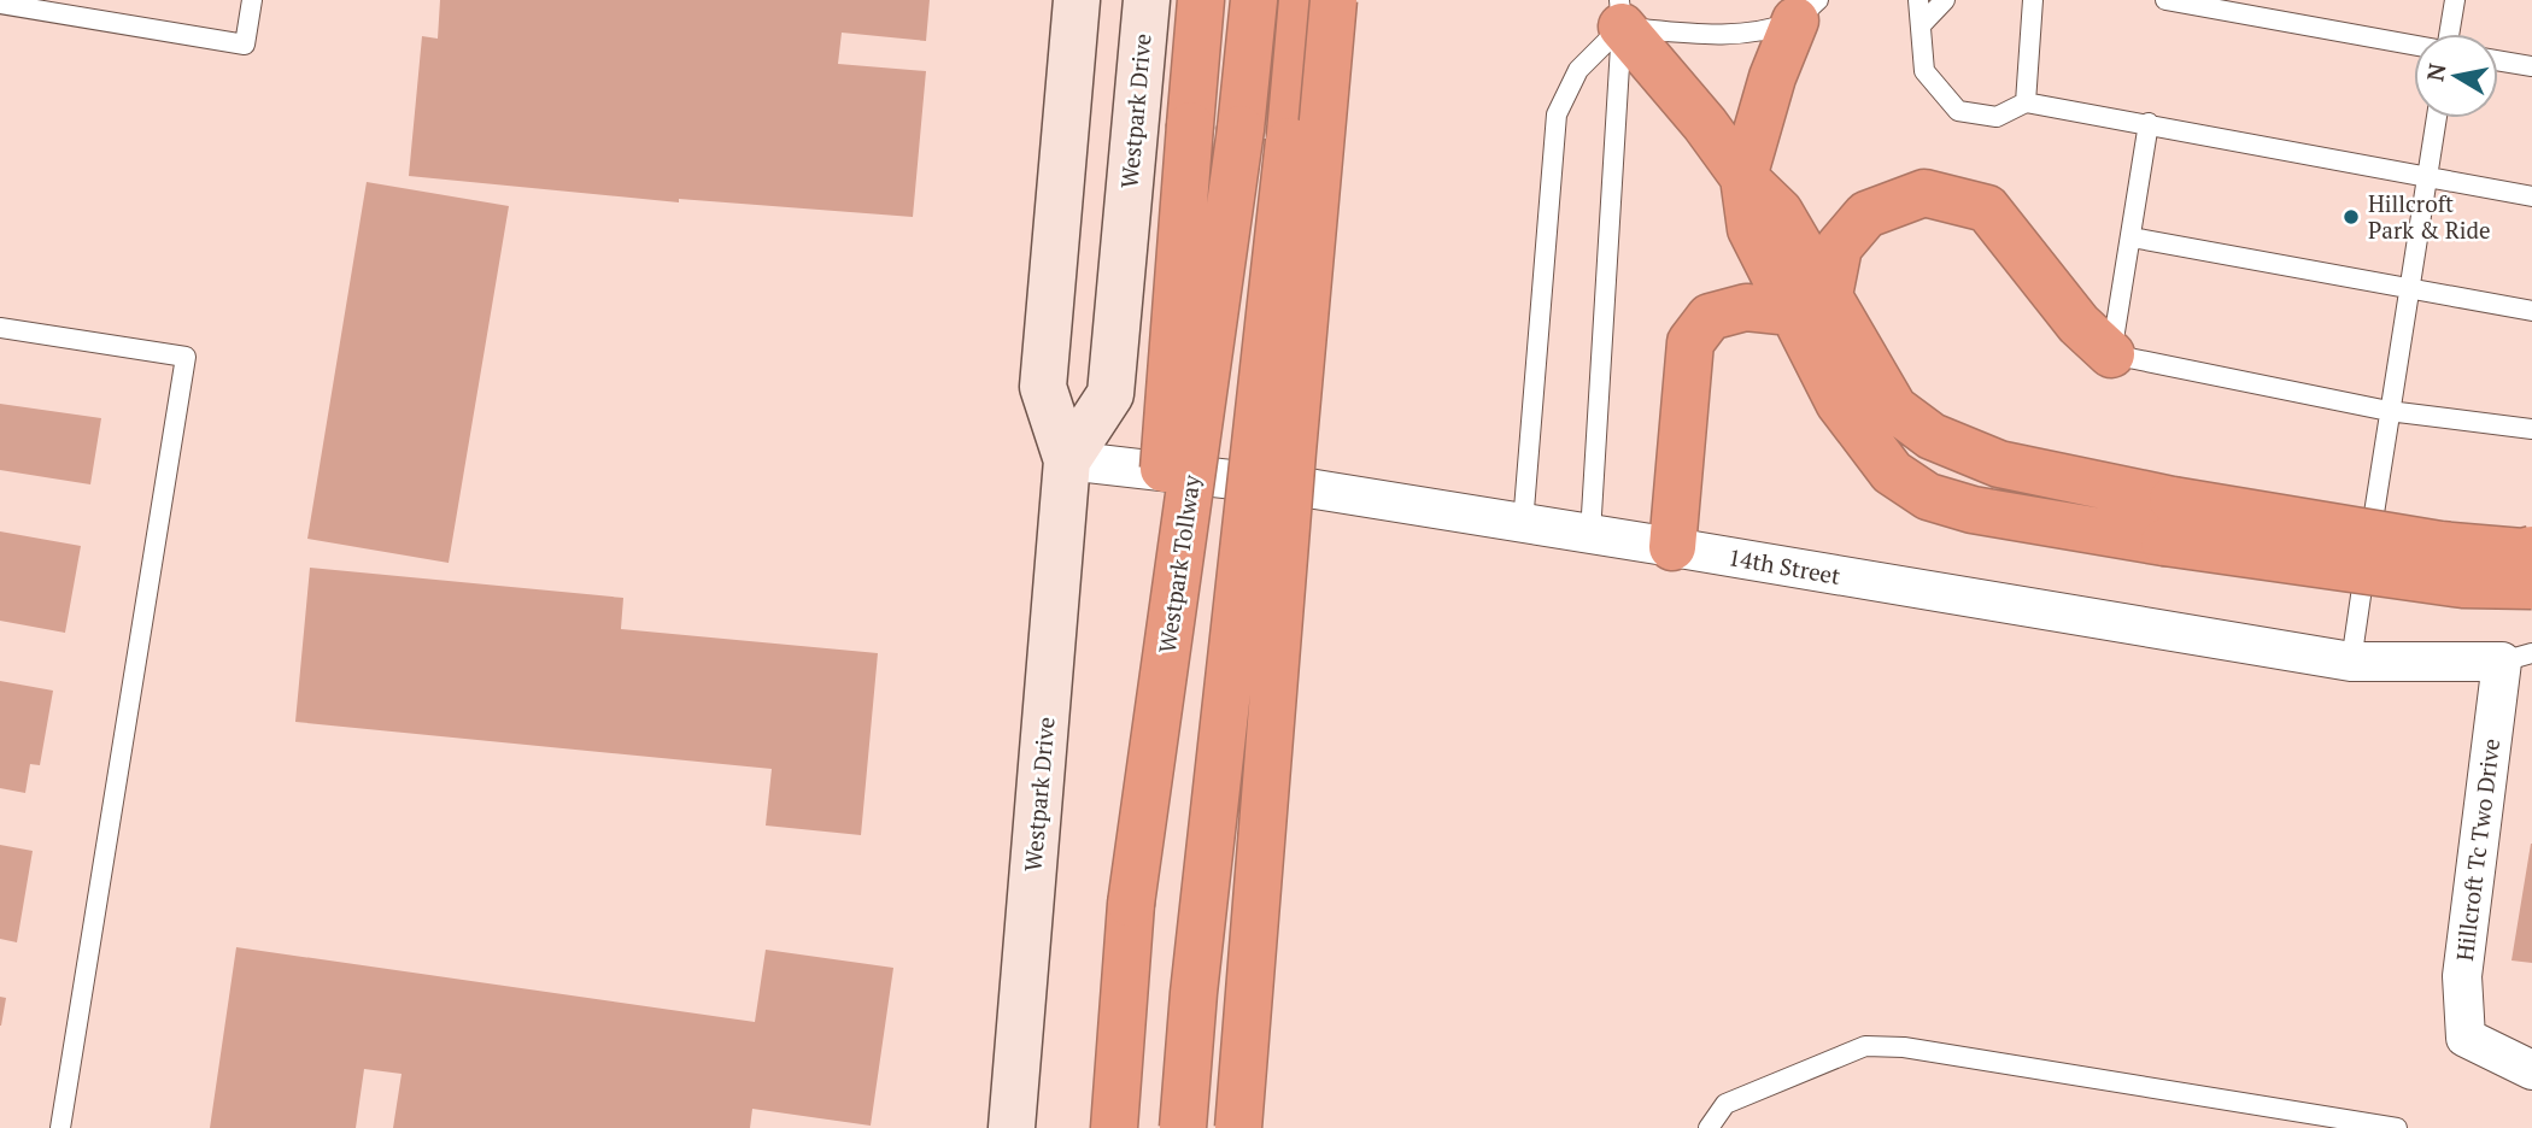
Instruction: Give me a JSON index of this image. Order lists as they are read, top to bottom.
{
  "streets": {
    "highway": ["Westpark Tollway"],
    "main road": ["Westpark Drive"],
    "street": ["14th Street", "Hillcroft Tc Two Drive"]
  },
  "crossings": [
    ["Westpark Drive", "14th Street"],
    ["14th Street", "Hillcroft Tc Two Drive"]
  ],
  "places": ["Hillcroft Park & Ride"],
  "north": "left"
}
